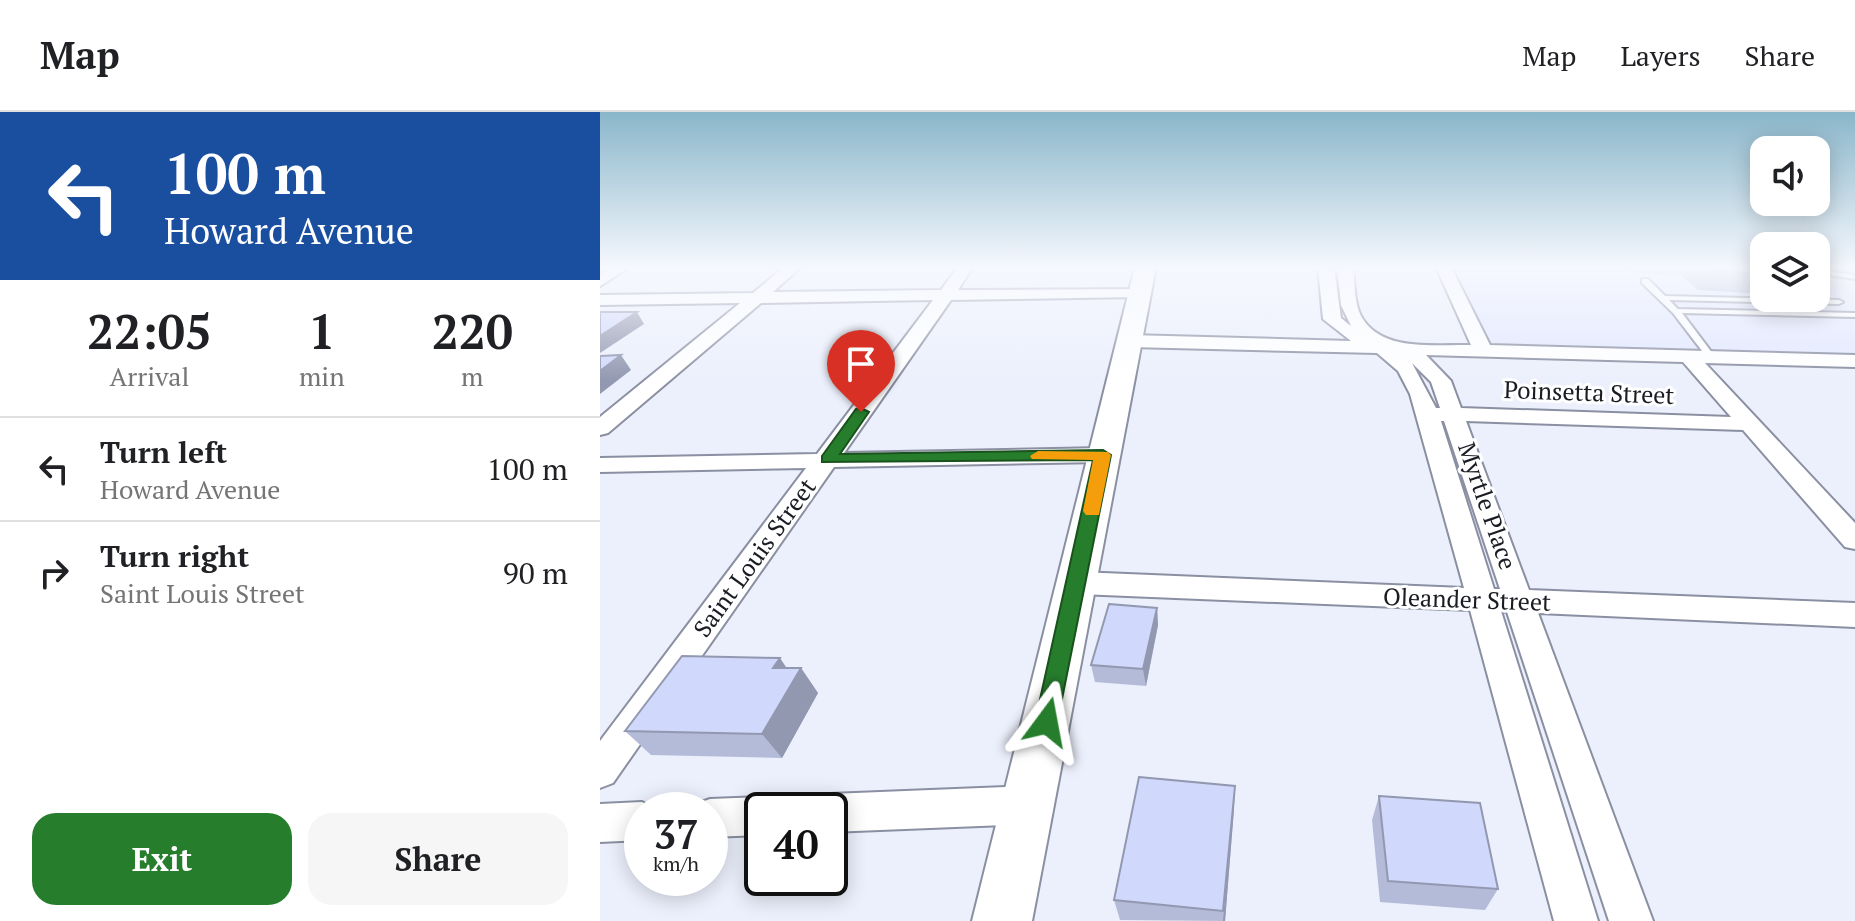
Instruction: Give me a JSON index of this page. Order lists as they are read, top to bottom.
{
  "streets": {
    "street": [
      "Poinsetta Street",
      "Myrtle Place",
      "Saint Louis Street",
      "Oleander Street"
    ]
  },
  "crossings": [
    ["Poinsetta Street", "Myrtle Place"],
    ["Myrtle Place", "Oleander Street"]
  ],
  "page": {
    "header": "Map",
    "nav": ["Map", "Layers", "Share"],
    "turn": ["100 m", "Howard Avenue"],
    "eta": [
      "22:05",
      "Arrival",
      "1",
      "min",
      "220",
      "m"
    ],
    "list": [
      {
        "name": "Turn left",
        "note": "Howard Avenue",
        "value": "100 m"
      },
      {
        "name": "Turn right",
        "note": "Saint Louis Street",
        "value": "90 m"
      }
    ],
    "speed": "37 km/h",
    "limit": "40",
    "buttons": ["Exit", "Share"]
  }
}
